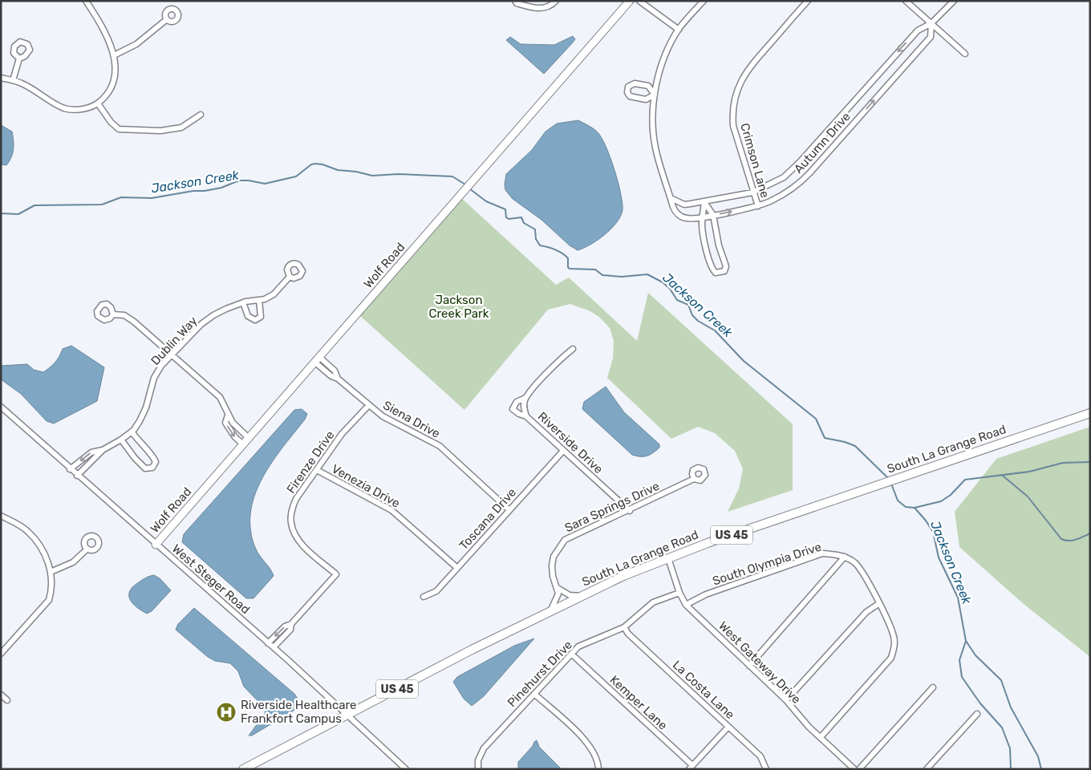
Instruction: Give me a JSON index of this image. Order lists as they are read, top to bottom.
{
  "streets": {
    "main road": ["Wolf Road", "South La Grange Road", "US 45"],
    "street": [
      "Autumn Drive",
      "Crimson Lane",
      "Dublin Way",
      "Siena Drive",
      "Riverside Drive",
      "Firenze Drive",
      "Venezia Drive",
      "Sara Springs Drive",
      "Toscana Drive",
      "South Olympia Drive",
      "West Steger Road",
      "West Gateway Drive",
      "Pinehurst Drive",
      "La Costa Lane",
      "Kemper Lane"
    ]
  },
  "crossings": [
    ["Autumn Drive", "Crimson Lane"],
    ["Wolf Road", "Siena Drive"],
    ["Wolf Road", "West Steger Road"],
    ["Dublin Way", "West Steger Road"],
    ["Siena Drive", "Firenze Drive"],
    ["Siena Drive", "Toscana Drive"],
    ["Riverside Drive", "Sara Springs Drive"],
    ["Riverside Drive", "Toscana Drive"],
    ["South La Grange Road", "Sara Springs Drive"],
    ["South La Grange Road", "West Steger Road"],
    ["South La Grange Road", "West Gateway Drive"],
    ["Firenze Drive", "Venezia Drive"],
    ["Firenze Drive", "West Steger Road"],
    ["Venezia Drive", "Toscana Drive"],
    ["South Olympia Drive", "West Gateway Drive"],
    ["West Gateway Drive", "Pinehurst Drive"],
    ["Pinehurst Drive", "La Costa Lane"],
    ["Pinehurst Drive", "Kemper Lane"]
  ],
  "water": ["Jackson Creek"],
  "parks": ["Jackson Creek Park"],
  "places": {
    "hospital": ["Riverside Healthcare Frankfort Campus"]
  }
}
